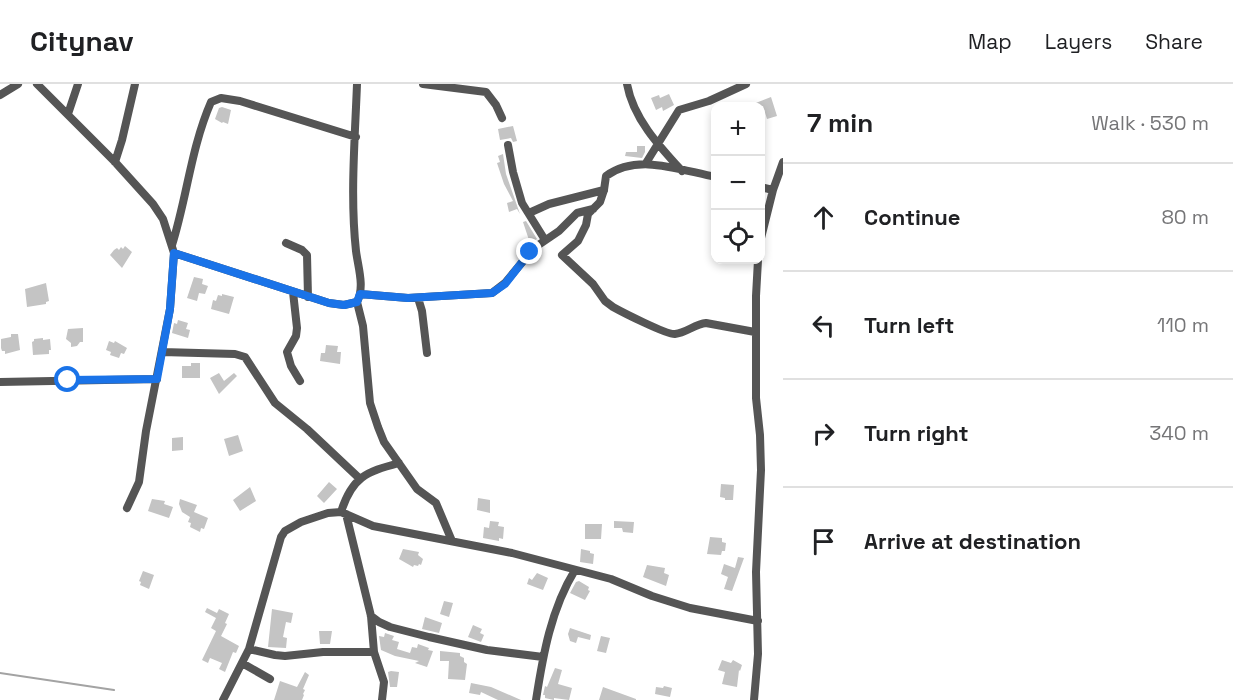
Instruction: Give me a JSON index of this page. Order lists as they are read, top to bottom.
{
  "page": {
    "header": "Citynav",
    "nav": ["Map", "Layers", "Share"],
    "heading": ["7 min", "Walk · 530 m"],
    "map_buttons": ["+", "−"],
    "list": [
      ["Continue", "80 m"],
      ["Turn left", "110 m"],
      ["Turn right", "340 m"],
      "Arrive at destination"
    ]
  }
}
